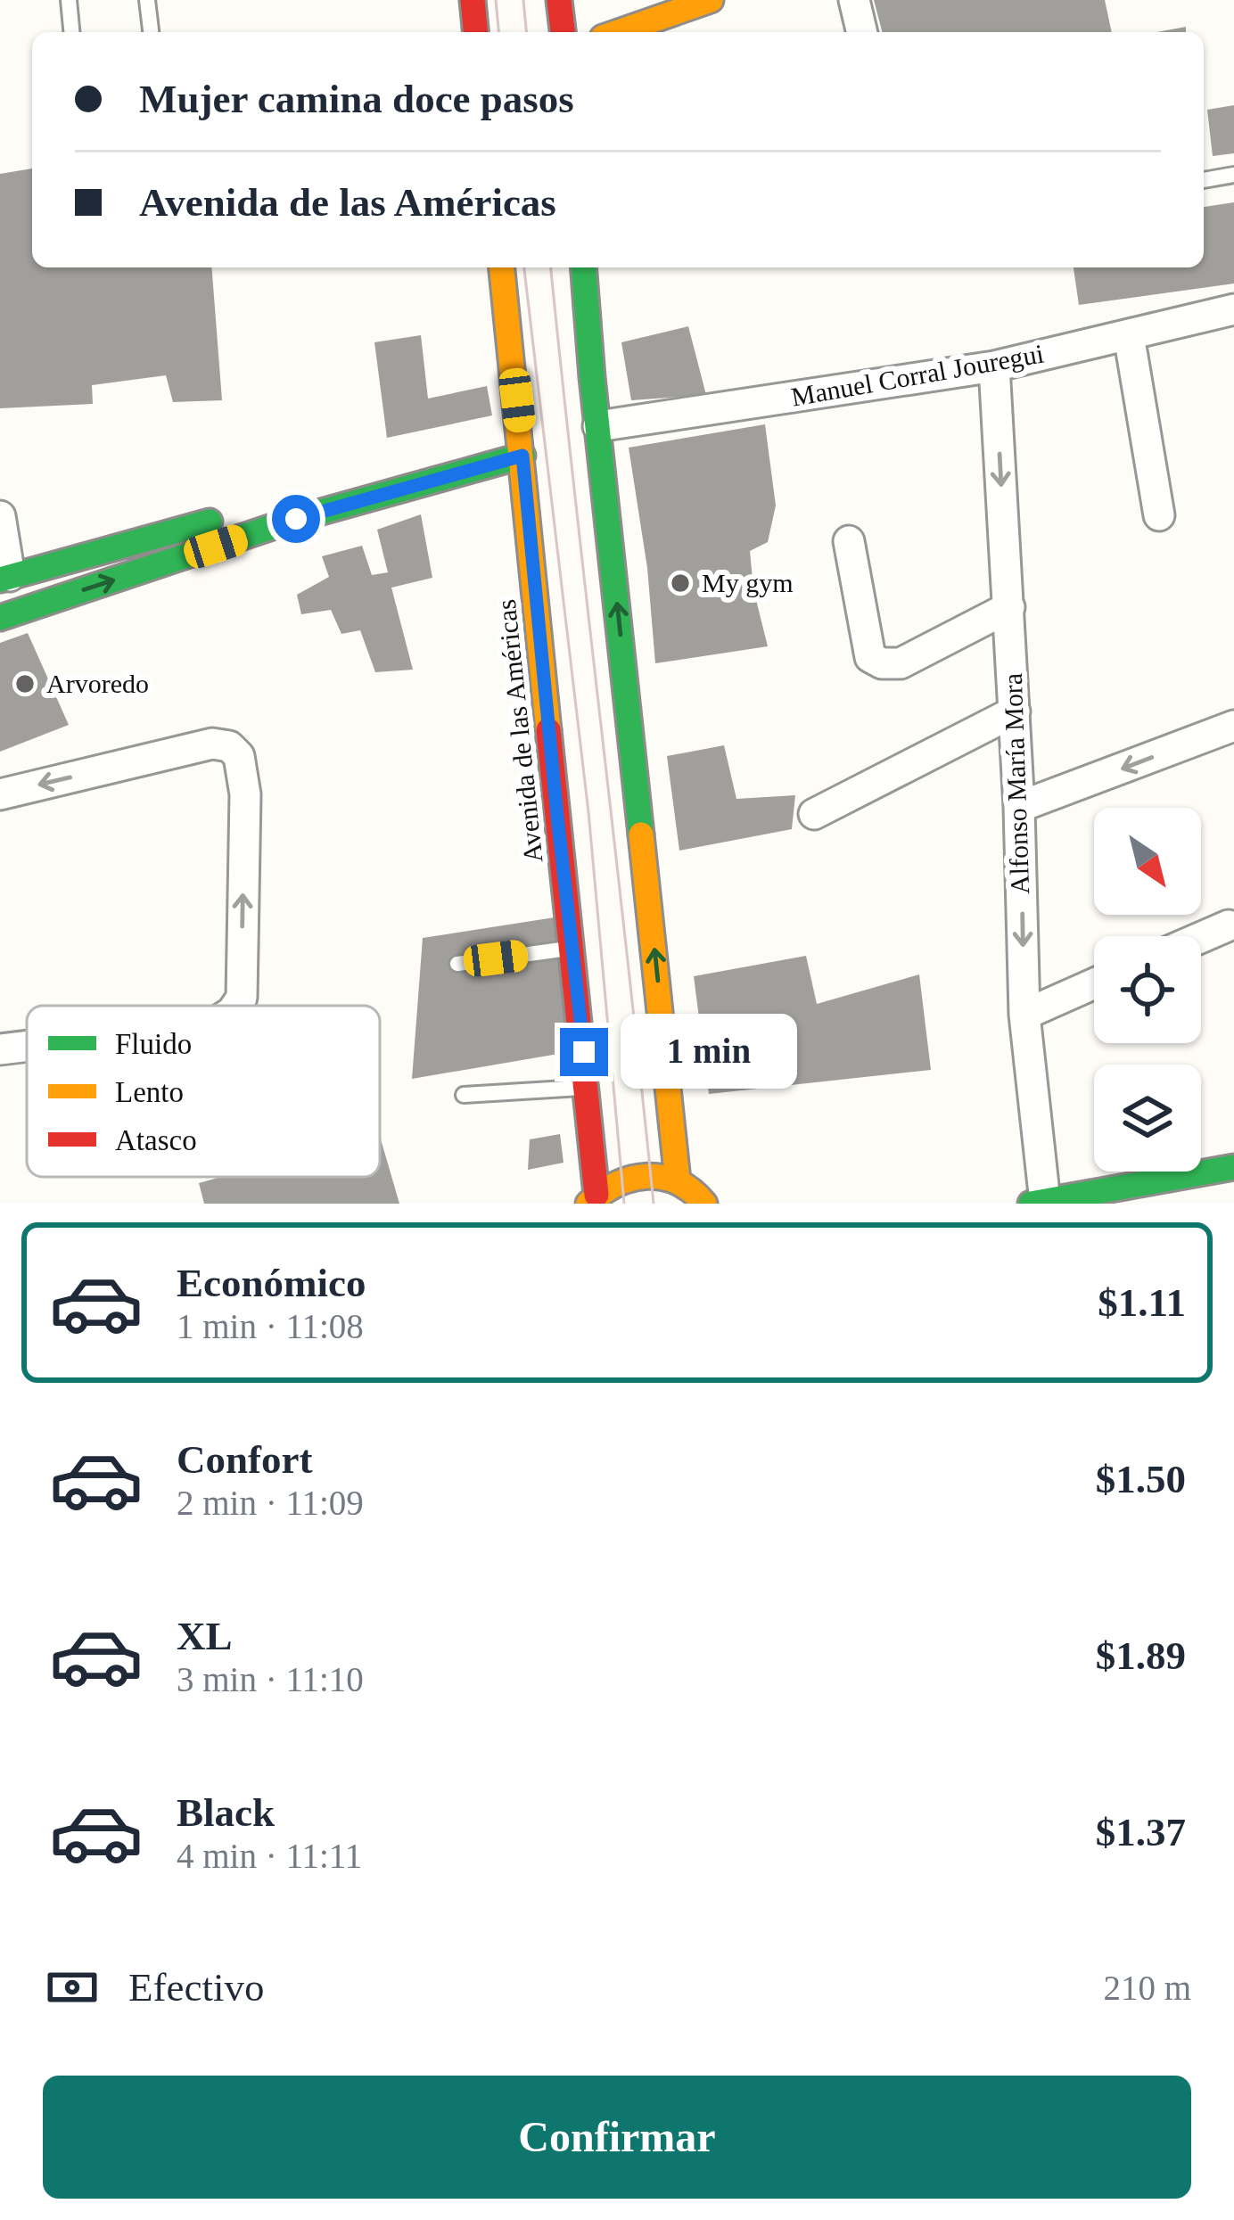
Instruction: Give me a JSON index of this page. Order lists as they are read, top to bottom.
{
  "streets": {
    "main road": ["Avenida de las Américas"],
    "street": ["Manuel Corral Jouregui", "Alfonso María Mora"]
  },
  "crossings": [
    ["Manuel Corral Jouregui", "Alfonso María Mora"]
  ],
  "places": ["My gym", "Arvoredo"],
  "legend": ["Fluido", "Lento", "Atasco"],
  "north": "bottom right",
  "page": {
    "banner": ["Mujer camina doce pasos", "Avenida de las Américas"],
    "bubble": "1 min",
    "list": [
      {
        "name": "Económico",
        "note": "1 min · 11:08",
        "value": "$1.11"
      },
      {
        "name": "Confort",
        "note": "2 min · 11:09",
        "value": "$1.50"
      },
      {
        "name": "XL",
        "note": "3 min · 11:10",
        "value": "$1.89"
      },
      {
        "name": "Black",
        "note": "4 min · 11:11",
        "value": "$1.37"
      }
    ],
    "pay": ["Efectivo", "210 m"],
    "buttons": "Confirmar"
  }
}
